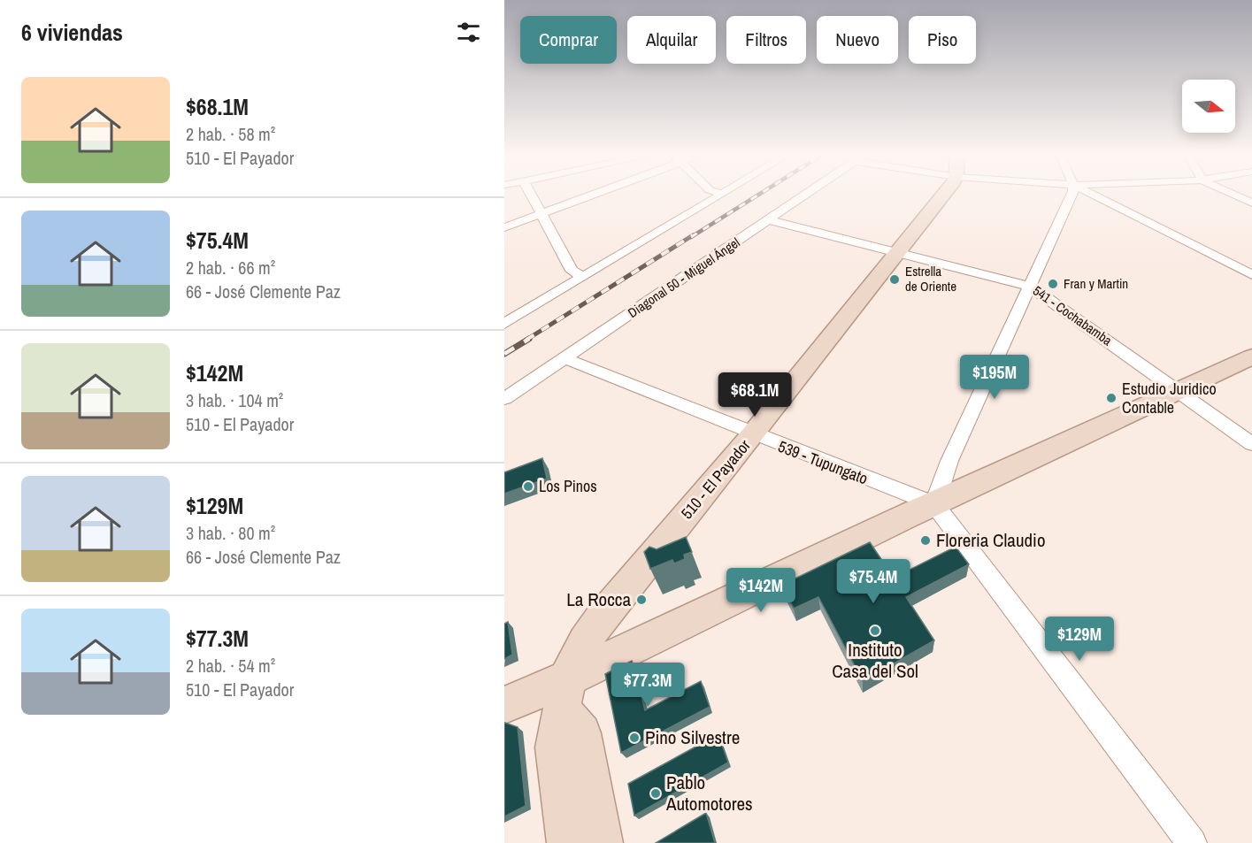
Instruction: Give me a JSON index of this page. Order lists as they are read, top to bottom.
{
  "streets": {
    "street": [
      "Diagonal 50 - Miguel Ángel",
      "541 - Cochabamba",
      "539 - Tupungato",
      "510 - El Payador"
    ]
  },
  "crossings": [
    ["Diagonal 50 - Miguel Ángel", "541 - Cochabamba"],
    ["Diagonal 50 - Miguel Ángel", "539 - Tupungato"],
    ["541 - Cochabamba", "510 - El Payador"],
    ["539 - Tupungato", "510 - El Payador"]
  ],
  "places": [
    "Estrella de Oriente",
    "Fran y Martin",
    "Estudio Juridico Contable",
    "Los Pinos",
    "Floreria Claudio",
    "La Rocca",
    "Instituto Casa del Sol",
    "Pino Silvestre",
    "Pablo Automotores"
  ],
  "north": "right",
  "page": {
    "heading": "6 viviendas",
    "chip": [
      "Comprar",
      "Alquilar",
      "Filtros",
      "Nuevo",
      "Piso"
    ],
    "list": [
      {
        "name": "$68.1M",
        "note": "2 hab. · 58 m² · 510 - El Payador"
      },
      {
        "name": "$75.4M",
        "note": "2 hab. · 66 m² · 66 - José Clemente Paz"
      },
      {
        "name": "$142M",
        "note": "3 hab. · 104 m² · 510 - El Payador"
      },
      {
        "name": "$129M",
        "note": "3 hab. · 80 m² · 66 - José Clemente Paz"
      },
      {
        "name": "$77.3M",
        "note": "2 hab. · 54 m² · 510 - El Payador"
      }
    ],
    "price": [
      "$195M",
      "$68.1M",
      "$75.4M",
      "$142M",
      "$129M",
      "$77.3M"
    ]
  }
}
